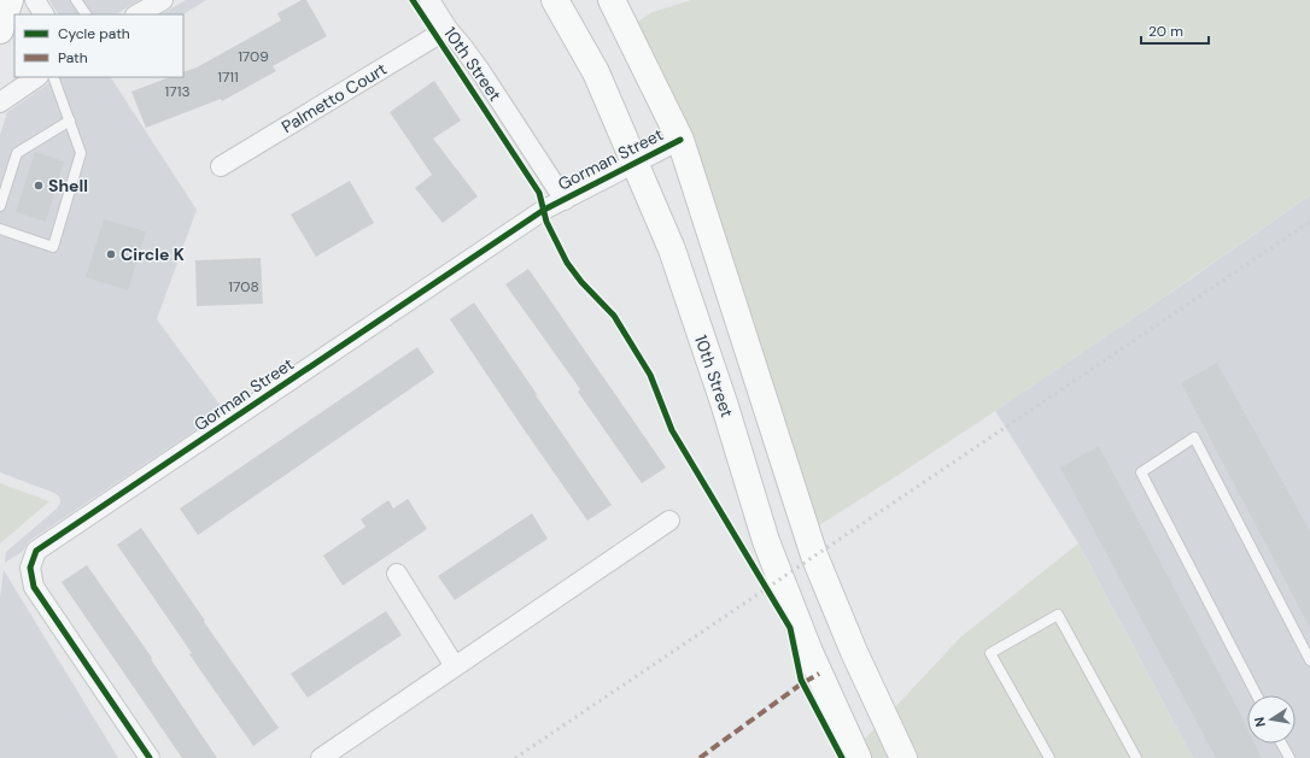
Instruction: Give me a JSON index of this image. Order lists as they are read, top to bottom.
{
  "streets": {
    "street": ["10th Street", "Palmetto Court", "Gorman Street"]
  },
  "crossings": [
    ["10th Street", "Palmetto Court"],
    ["10th Street", "Gorman Street"]
  ],
  "places": ["Shell", "Circle K"],
  "house_numbers": [
    "1709",
    "1711",
    "1713",
    "1708"
  ],
  "legend": ["Cycle path", "Path"],
  "scale_bar": "20 m",
  "north": "left"
}
